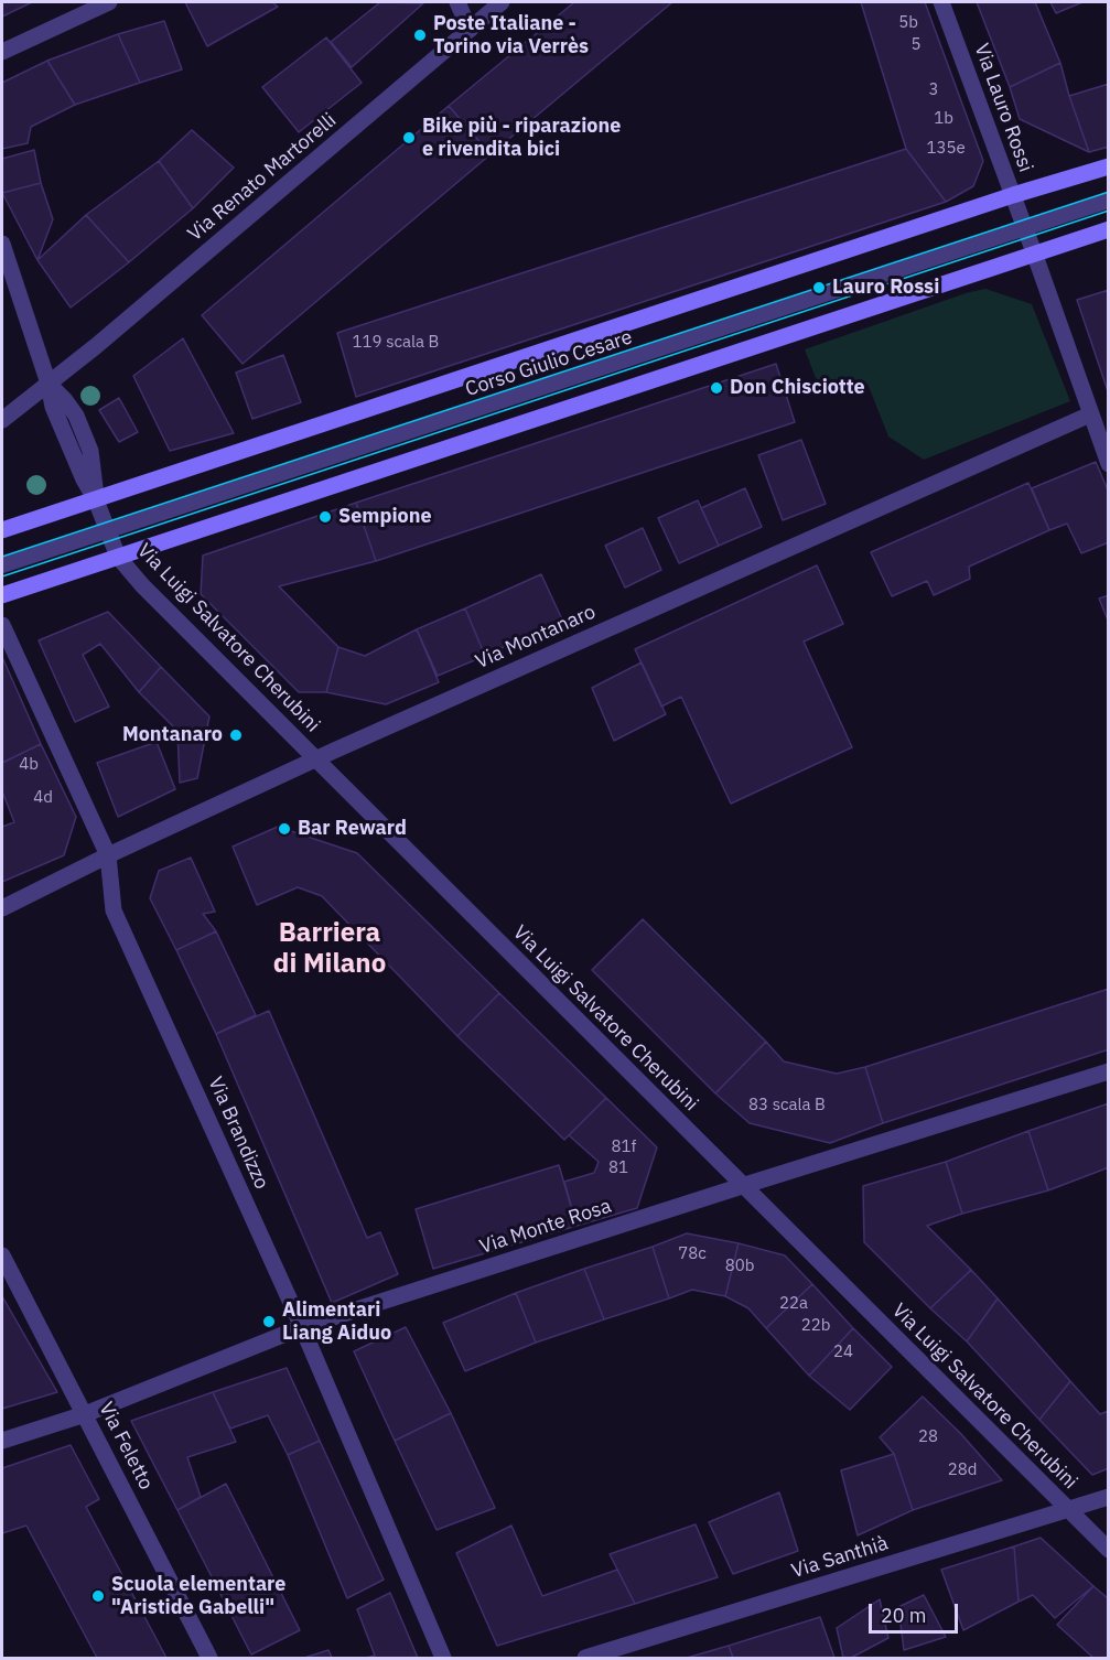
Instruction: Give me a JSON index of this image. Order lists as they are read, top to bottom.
{
  "streets": {
    "main road": ["Corso Giulio Cesare"],
    "street": [
      "Via Lauro Rossi",
      "Via Renato Martorelli",
      "Via Montanaro",
      "Via Luigi Salvatore Cherubini",
      "Via Brandizzo",
      "Via Monte Rosa",
      "Via Feletto",
      "Via Santhià"
    ]
  },
  "crossings": [
    ["Via Lauro Rossi", "Corso Giulio Cesare"],
    ["Via Lauro Rossi", "Via Montanaro"],
    ["Via Renato Martorelli", "Via Luigi Salvatore Cherubini"],
    ["Corso Giulio Cesare", "Via Luigi Salvatore Cherubini"],
    ["Via Montanaro", "Via Luigi Salvatore Cherubini"],
    ["Via Montanaro", "Via Brandizzo"],
    ["Via Luigi Salvatore Cherubini", "Via Monte Rosa"],
    ["Via Luigi Salvatore Cherubini", "Via Santhià"],
    ["Via Brandizzo", "Via Monte Rosa"],
    ["Via Monte Rosa", "Via Feletto"]
  ],
  "districts": ["Barriera di Milano"],
  "places": [
    "Poste Italiane - Torino via Verrès",
    "Bike più - riparazione e rivendita bici",
    "Lauro Rossi",
    "Don Chisciotte",
    "Sempione",
    "Montanaro",
    "Bar Reward",
    "Alimentari Liang Aiduo",
    "Scuola elementare \"Aristide Gabelli\""
  ],
  "house_numbers": [
    "5b",
    "5",
    "3",
    "1b",
    "135e",
    "119 scala B",
    "4b",
    "4d",
    "83 scala B",
    "81f",
    "81",
    "78c",
    "80b",
    "22a",
    "22b",
    "24",
    "28",
    "28d"
  ],
  "scale_bar": "20 m"
}
